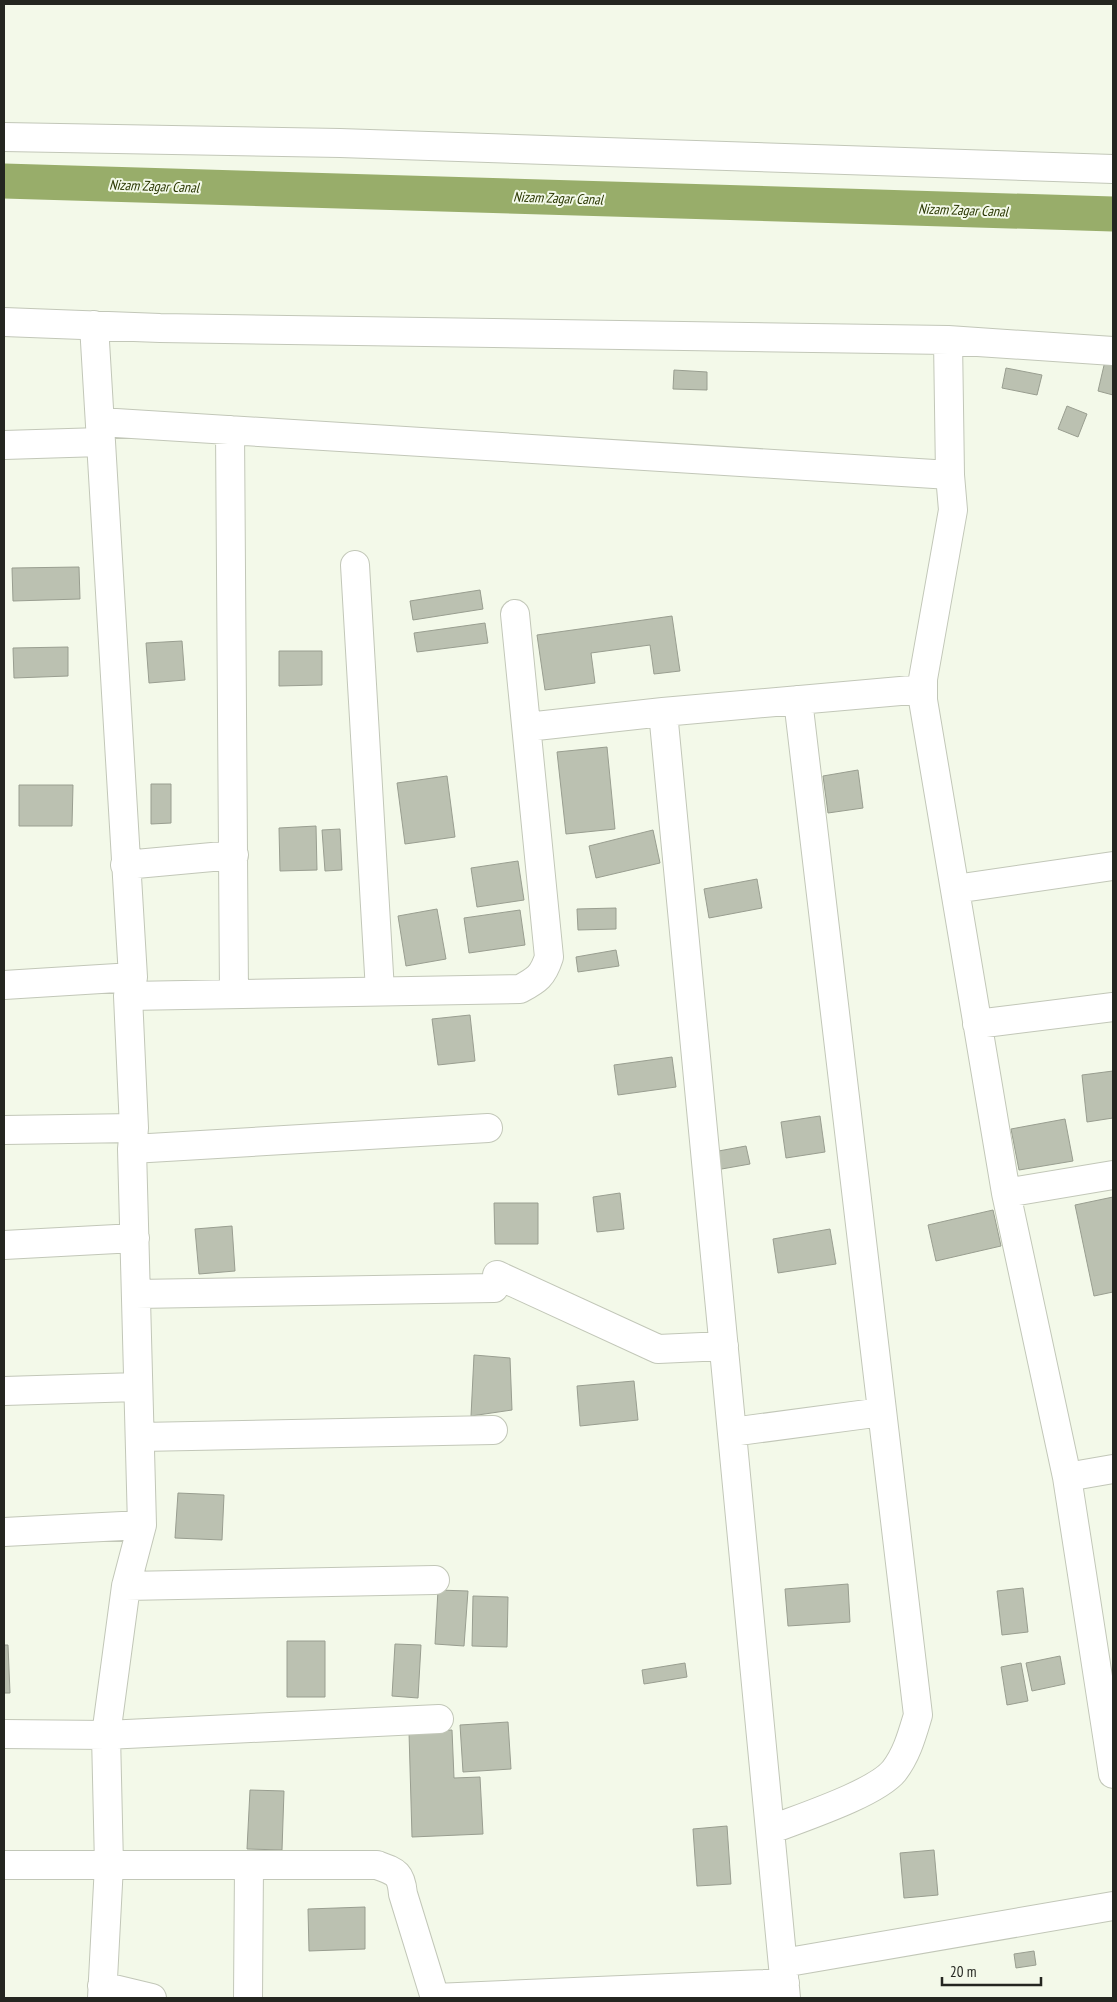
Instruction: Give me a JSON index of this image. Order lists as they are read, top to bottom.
{
  "water": ["Nizam Zagar Canal"],
  "scale_bar": "20 m"
}
